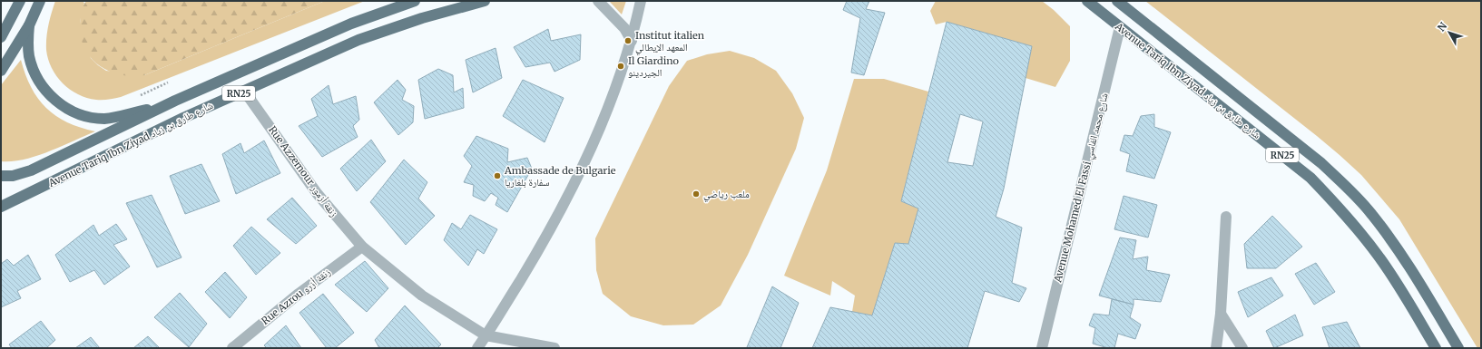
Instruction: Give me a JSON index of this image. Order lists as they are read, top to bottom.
{
  "streets": {
    "main road": ["Avenue Tariq Ibn Ziyad شارع طارق بن زياد", "RN25"],
    "street": ["Rue Azzemour زنقة أزمور", "Avenue Mohamed El Fassi شارع محمد الفاسي", "Rue Azrou زنقة أزرو"]
  },
  "crossings": [
    ["Avenue Tariq Ibn Ziyad شارع طارق بن زياد", "RN25"],
    ["Avenue Tariq Ibn Ziyad شارع طارق بن زياد", "Rue Azzemour زنقة أزمور"],
    ["Avenue Tariq Ibn Ziyad شارع طارق بن زياد", "Avenue Mohamed El Fassi شارع محمد الفاسي"],
    ["Rue Azzemour زنقة أزمور", "Rue Azrou زنقة أزرو"]
  ],
  "places": [
    "Institut italien المعهد الإيطالي",
    "Il Giardino الجيردينو",
    "Ambassade de Bulgarie سفارة بلغاريا",
    "ملعب رياضي"
  ],
  "north": "top left"
}
